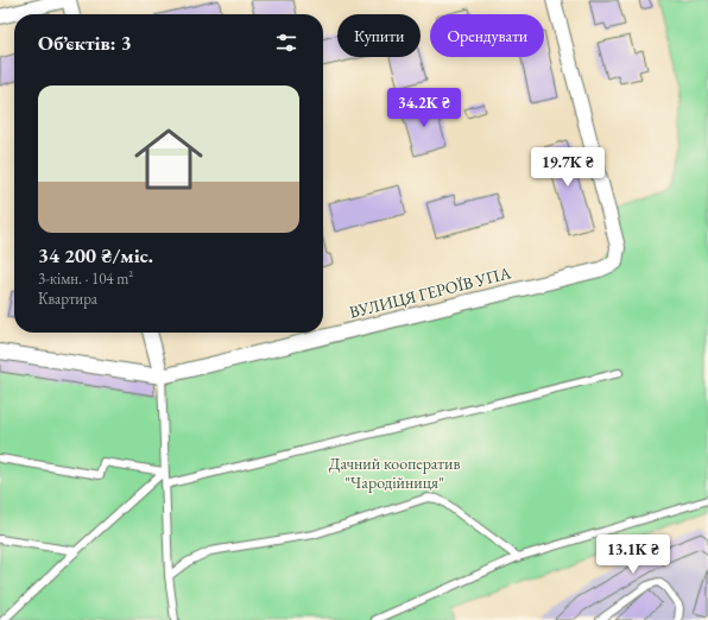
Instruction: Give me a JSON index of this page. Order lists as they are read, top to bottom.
{
  "streets": {
    "street": ["ВУЛИЦЯ ГЕРОЇВ УПА"]
  },
  "parks": ["Дачний кооператив \"Чародійниця\""],
  "page": {
    "chip": ["Купити", "Орендувати"],
    "heading": "Об’єктів: 3",
    "list": [
      {
        "name": "34 200 ₴/міс.",
        "note": "3-кімн. · 104 m² · Квартира"
      }
    ],
    "price": ["34.2K ₴", "19.7K ₴", "13.1K ₴"]
  }
}
